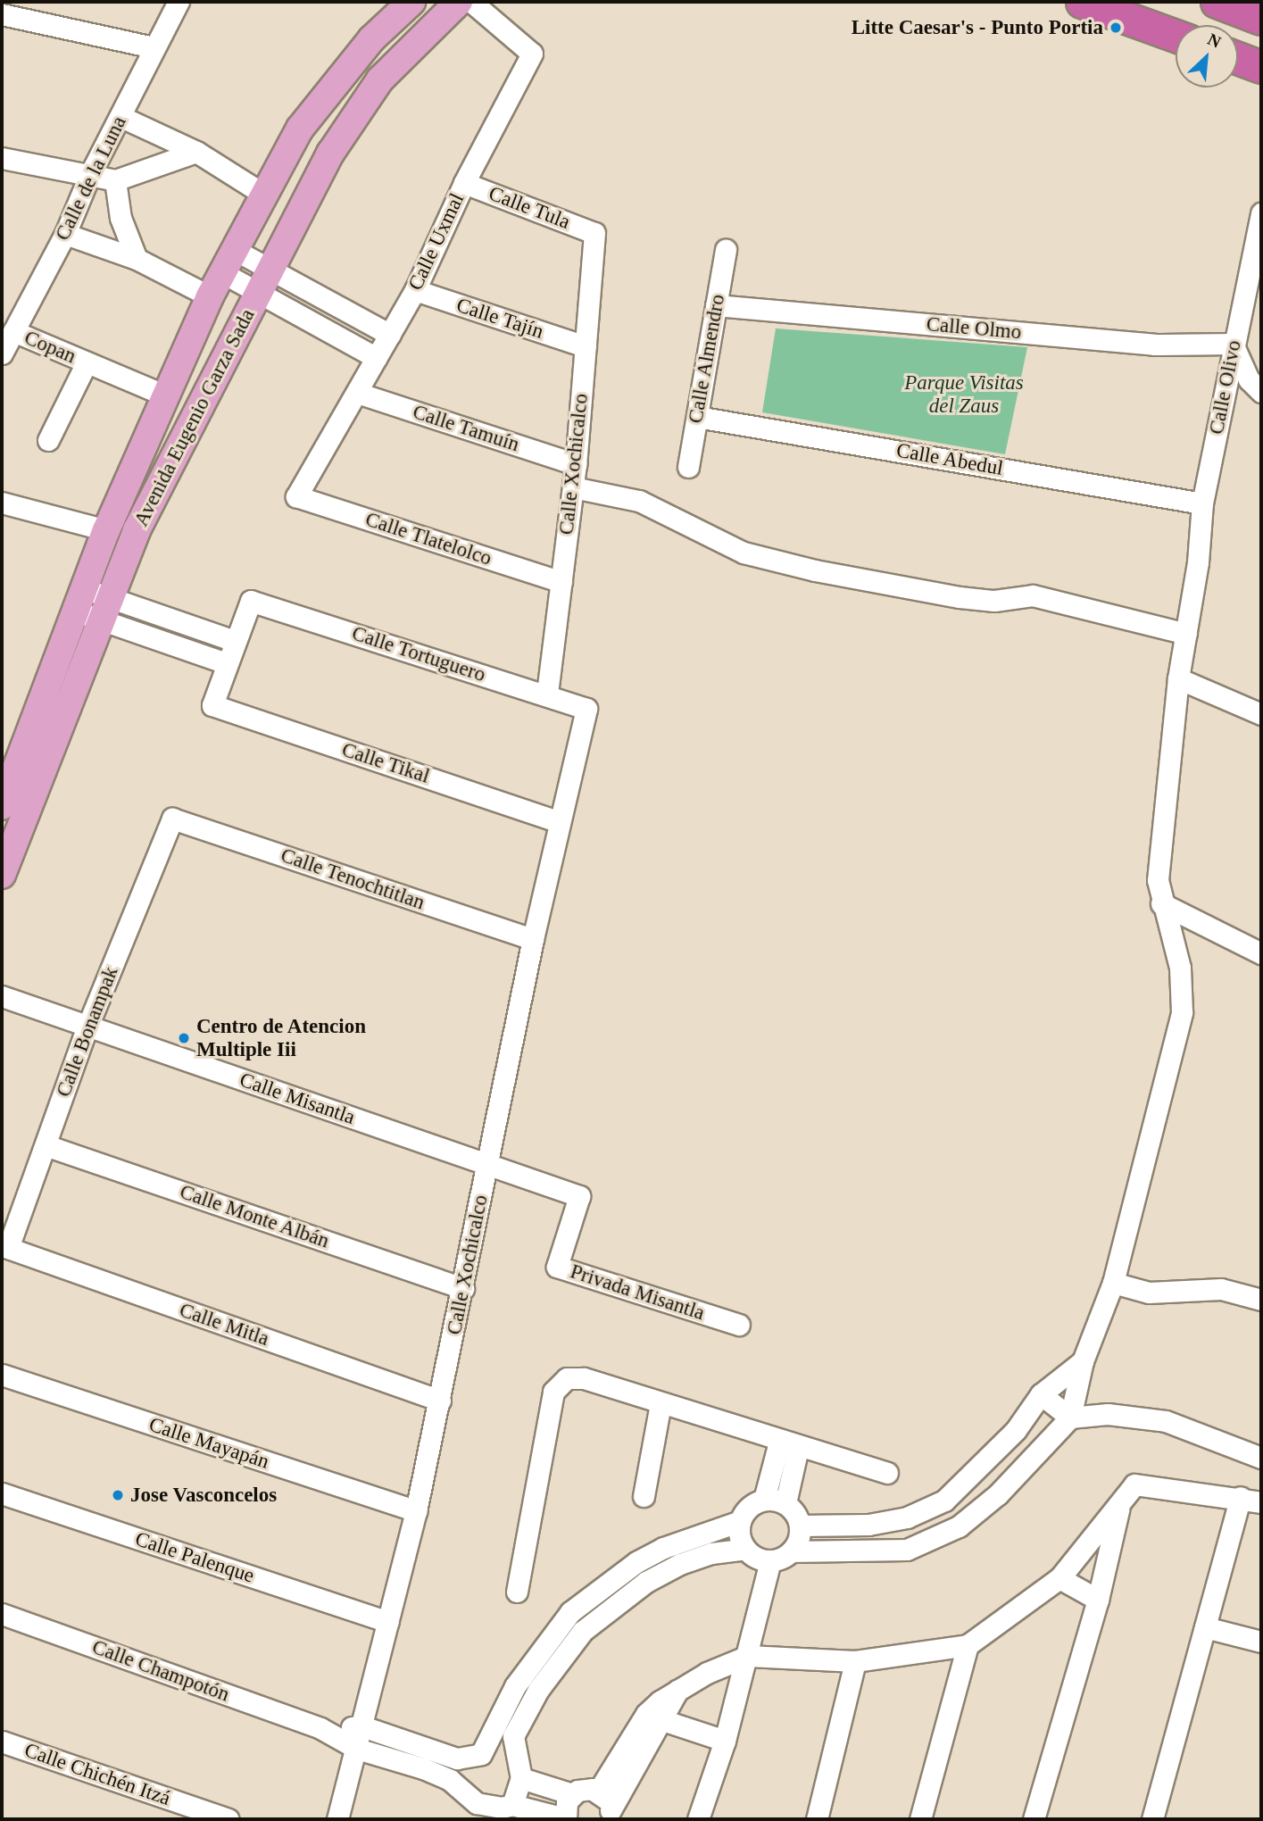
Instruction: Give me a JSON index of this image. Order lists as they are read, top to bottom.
{
  "streets": {
    "main road": ["Avenida Eugenio Garza Sada"],
    "street": [
      "Calle de la Luna",
      "Calle Tula",
      "Calle Uxmal",
      "Calle Tajín",
      "Calle Olmo",
      "Copan",
      "Calle Almendro",
      "Calle Olivo",
      "Calle Tamuín",
      "Calle Abedul",
      "Calle Xochicalco",
      "Calle Tlatelolco",
      "Calle Tortuguero",
      "Calle Tikal",
      "Calle Tenochtitlan",
      "Calle Bonampak",
      "Calle Misantla",
      "Calle Monte Albán",
      "Privada Misantla",
      "Calle Mitla",
      "Calle Mayapán",
      "Calle Palenque",
      "Calle Champotón",
      "Calle Chichén Itzá"
    ]
  },
  "crossings": [
    ["Calle de la Luna", "Copan"],
    ["Calle Tula", "Calle Uxmal"],
    ["Calle Tula", "Calle Xochicalco"],
    ["Calle Uxmal", "Calle Tajín"],
    ["Calle Uxmal", "Calle Tamuín"],
    ["Calle Uxmal", "Calle Tlatelolco"],
    ["Calle Tajín", "Calle Xochicalco"],
    ["Calle Olmo", "Calle Almendro"],
    ["Calle Olmo", "Calle Olivo"],
    ["Copan", "Avenida Eugenio Garza Sada"],
    ["Calle Almendro", "Calle Abedul"],
    ["Calle Olivo", "Calle Abedul"],
    ["Calle Tamuín", "Calle Xochicalco"],
    ["Calle Xochicalco", "Calle Tlatelolco"],
    ["Calle Xochicalco", "Calle Tortuguero"],
    ["Calle Xochicalco", "Calle Tikal"],
    ["Calle Xochicalco", "Calle Tenochtitlan"],
    ["Calle Xochicalco", "Calle Misantla"],
    ["Calle Xochicalco", "Calle Monte Albán"],
    ["Calle Xochicalco", "Privada Misantla"],
    ["Calle Xochicalco", "Calle Mitla"],
    ["Calle Xochicalco", "Calle Mayapán"],
    ["Calle Xochicalco", "Calle Palenque"],
    ["Calle Tenochtitlan", "Calle Bonampak"],
    ["Calle Bonampak", "Calle Misantla"],
    ["Calle Bonampak", "Calle Monte Albán"],
    ["Calle Bonampak", "Calle Mitla"],
    ["Calle Misantla", "Privada Misantla"]
  ],
  "parks": ["Parque Visitas del Zaus"],
  "places": ["Litte Caesar's - Punto Portia", "Centro de Atencion Multiple Iii", "Jose Vasconcelos"],
  "north": "top right"
}
